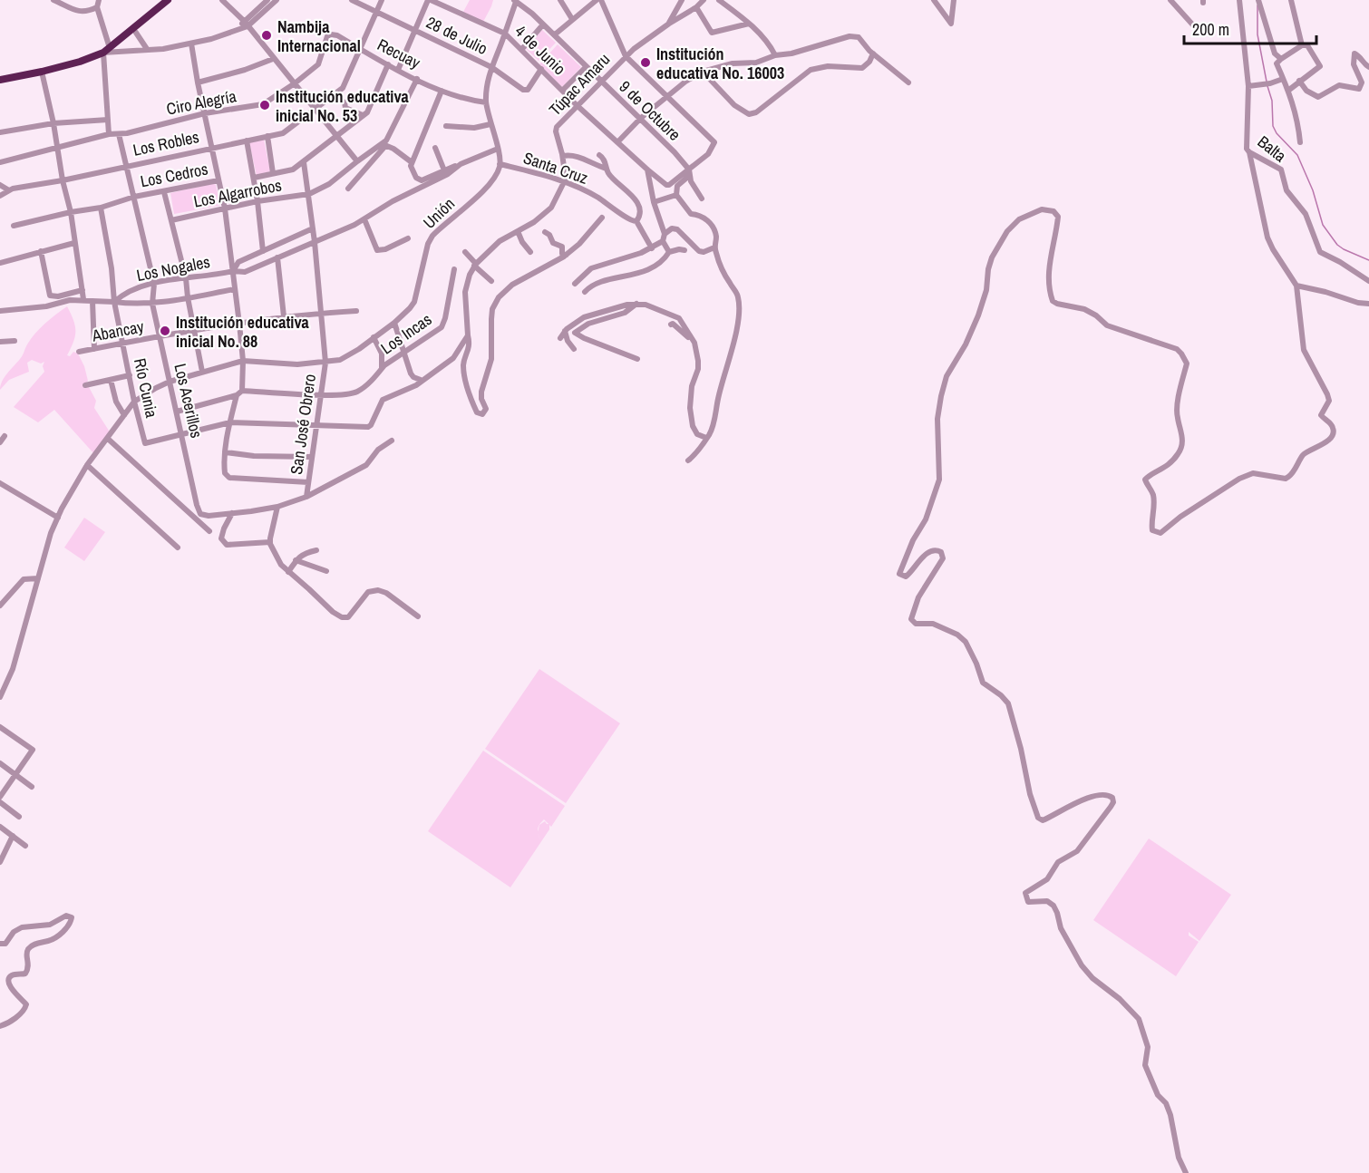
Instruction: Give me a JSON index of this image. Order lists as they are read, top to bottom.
{
  "streets": {
    "street": [
      "28 de Julio",
      "4 de Junio",
      "Recuay",
      "Túpac Amaru",
      "Ciro Alegría",
      "9 de Octubre",
      "Los Robles",
      "Balta",
      "Santa Cruz",
      "Los Cedros",
      "Los Algarrobos",
      "Unión",
      "Los Nogales",
      "Abancay",
      "Los Incas",
      "Río Cunia",
      "Los Acerillos",
      "San José Obrero"
    ]
  },
  "crossings": [
    ["28 de Julio", "4 de Junio"],
    ["28 de Julio", "Los Robles"],
    ["4 de Junio", "Túpac Amaru"],
    ["4 de Junio", "9 de Octubre"],
    ["Recuay", "Ciro Alegría"],
    ["Recuay", "Los Robles"],
    ["Túpac Amaru", "9 de Octubre"],
    ["Túpac Amaru", "Santa Cruz"],
    ["Ciro Alegría", "Los Acerillos"],
    ["Los Robles", "Los Acerillos"],
    ["Santa Cruz", "Unión"],
    ["Los Cedros", "Río Cunia"],
    ["Los Cedros", "Los Acerillos"],
    ["Los Algarrobos", "San José Obrero"],
    ["Unión", "Río Cunia"],
    ["Unión", "Los Acerillos"],
    ["Unión", "San José Obrero"],
    ["Los Nogales", "Río Cunia"],
    ["Los Nogales", "Los Acerillos"],
    ["Los Nogales", "San José Obrero"],
    ["Abancay", "Río Cunia"],
    ["Abancay", "Los Acerillos"],
    ["Abancay", "San José Obrero"],
    ["Los Incas", "San José Obrero"],
    ["Río Cunia", "Los Acerillos"]
  ],
  "places": [
    "Nambija Internacional",
    "Institución educativa No. 16003",
    "Institución educativa inicial No. 53",
    "Institución educativa inicial No. 88"
  ],
  "scale_bar": "200 m"
}
